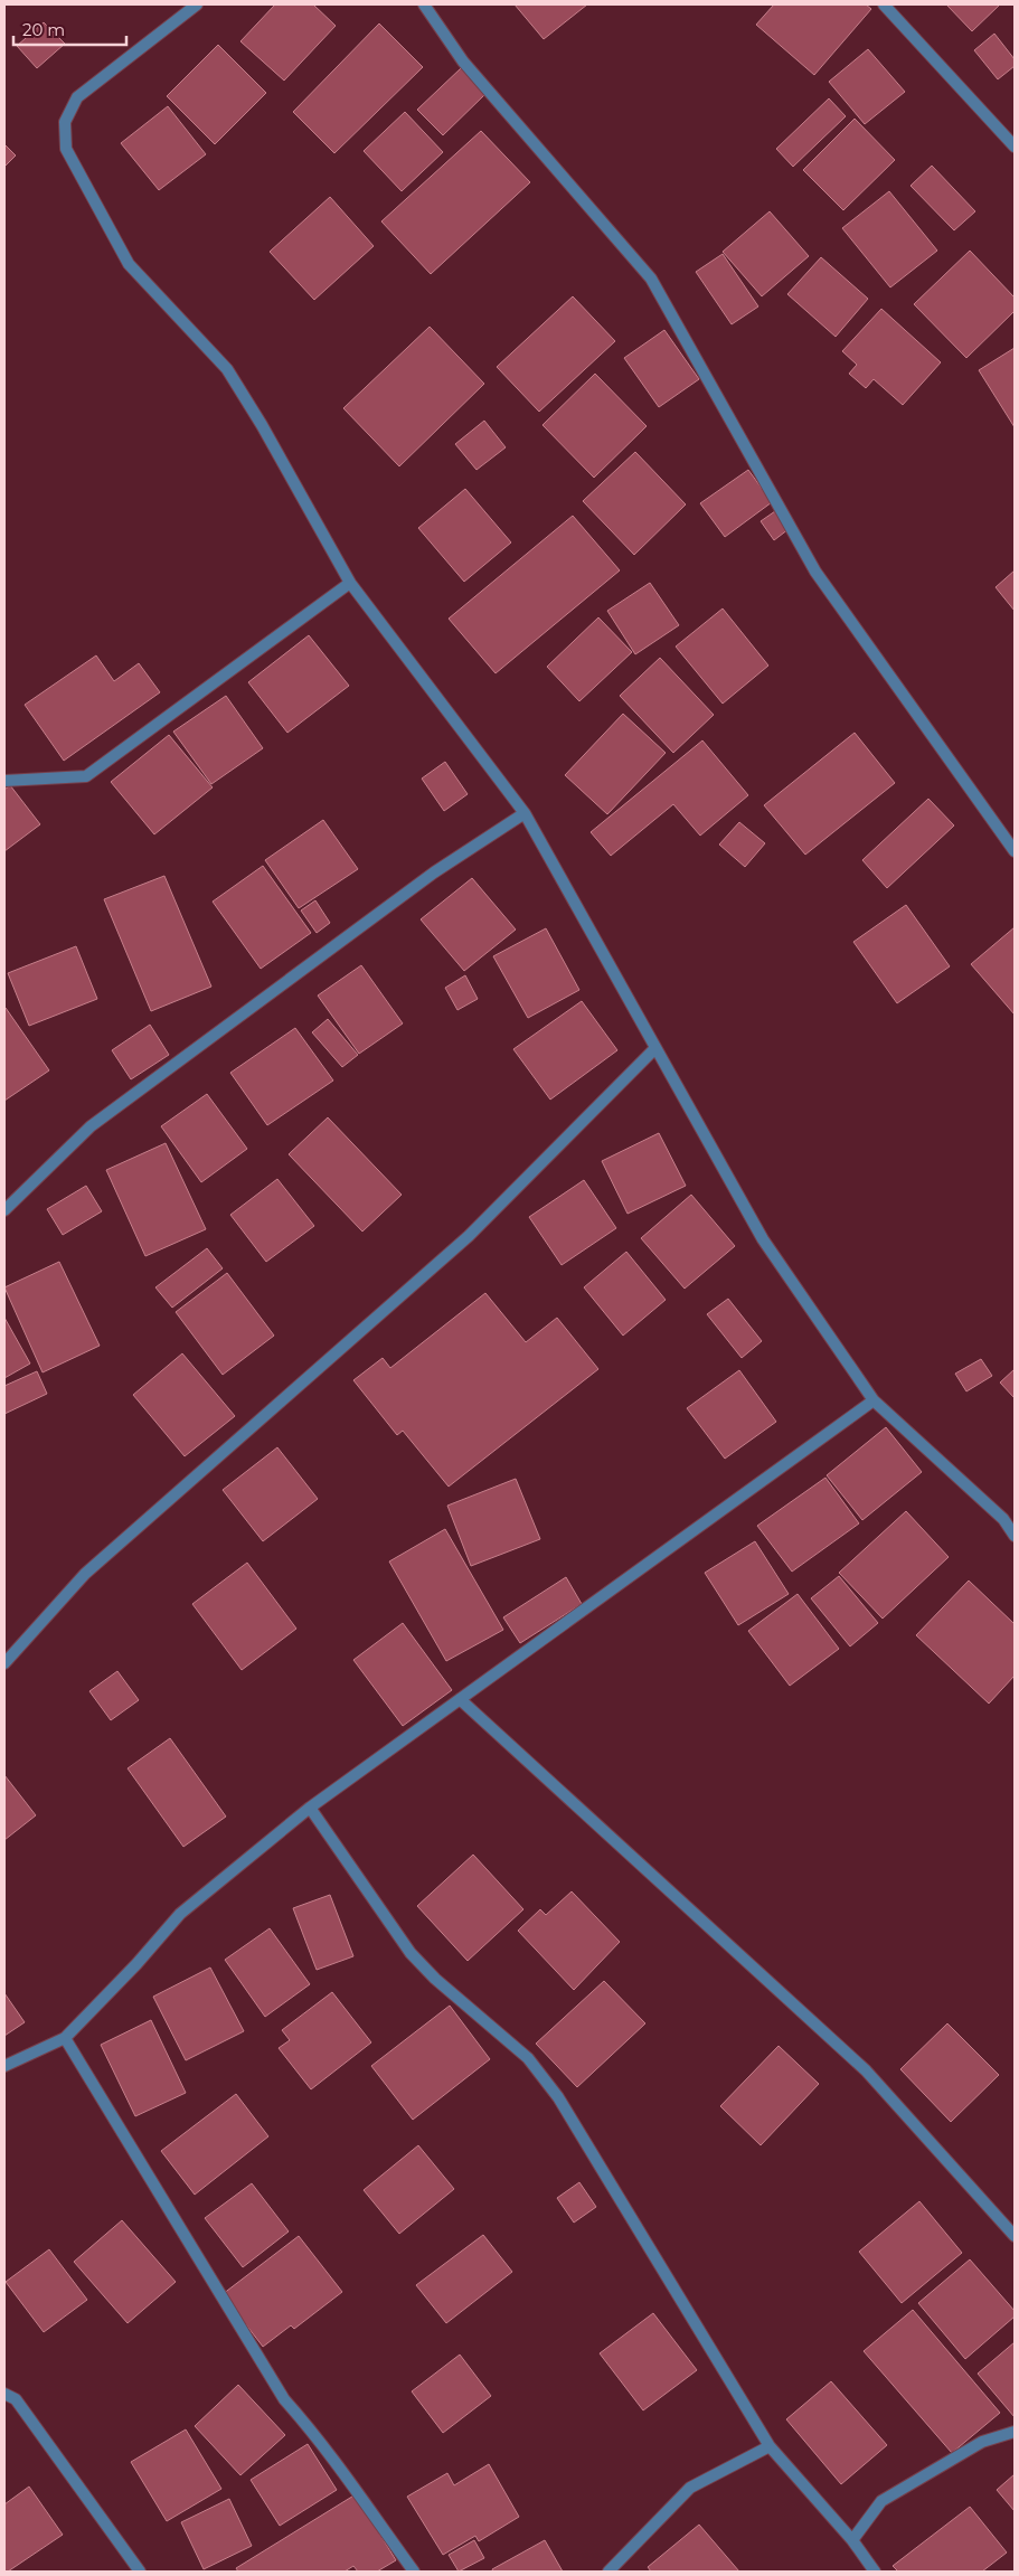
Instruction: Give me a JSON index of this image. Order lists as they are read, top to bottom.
{
  "scale_bar": "20 m"
}
